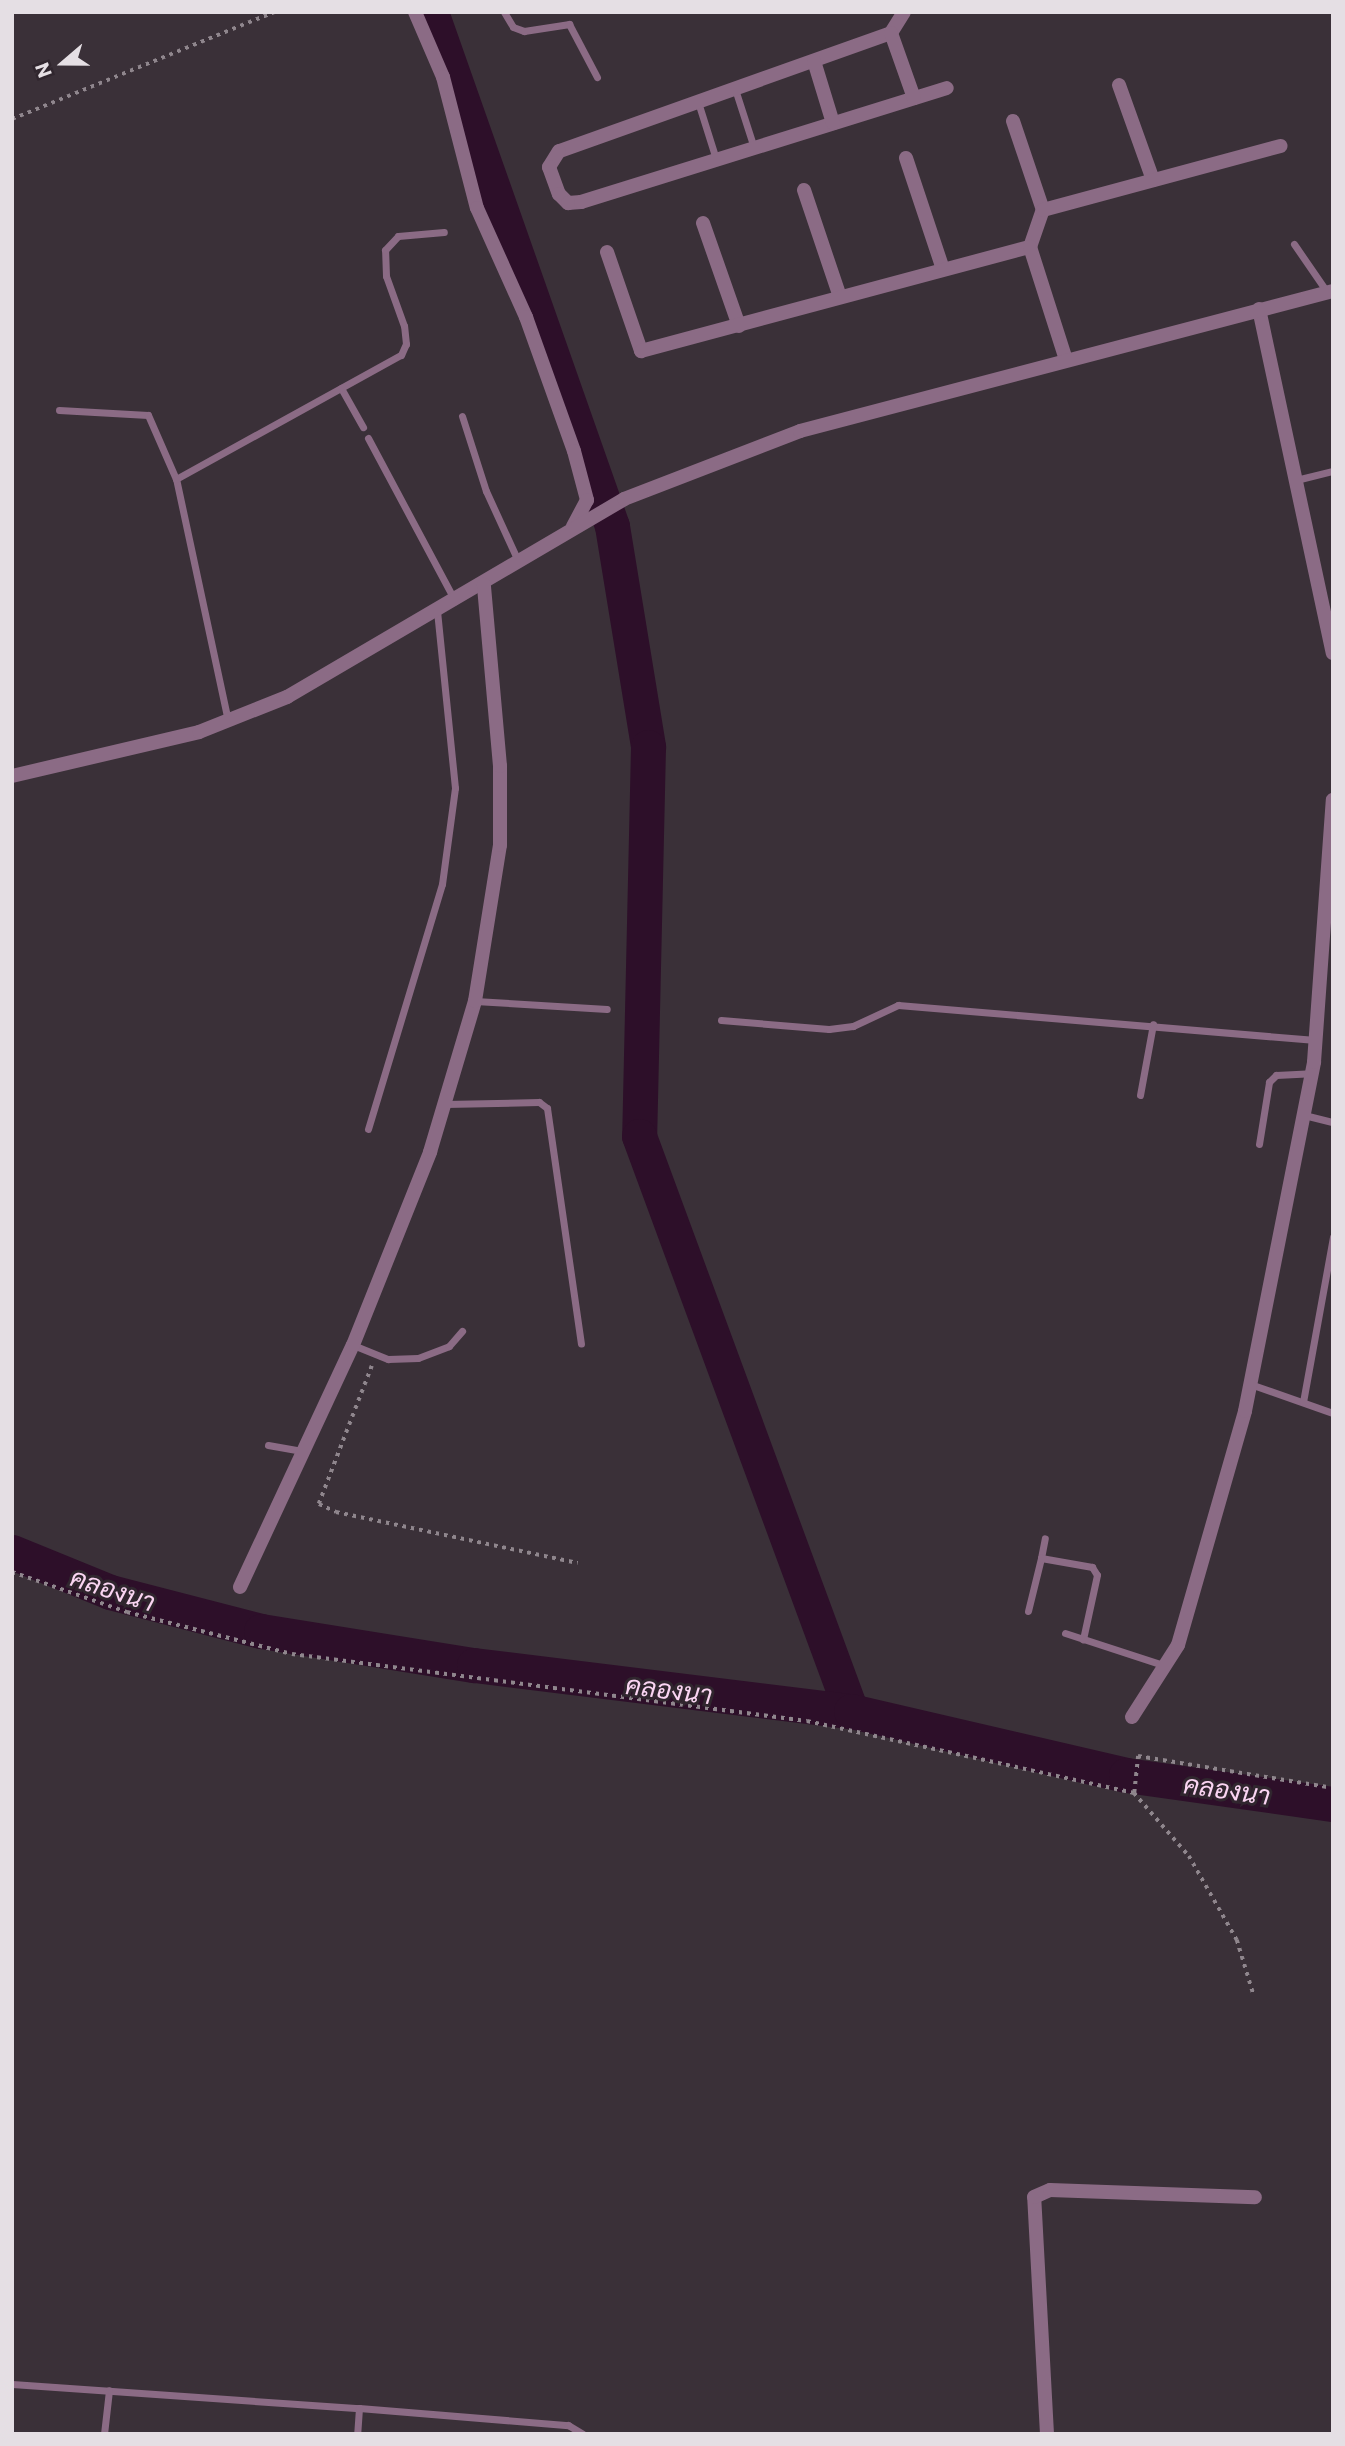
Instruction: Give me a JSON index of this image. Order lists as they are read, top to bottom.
{
  "water": ["คลองนา"],
  "north": "left"
}
